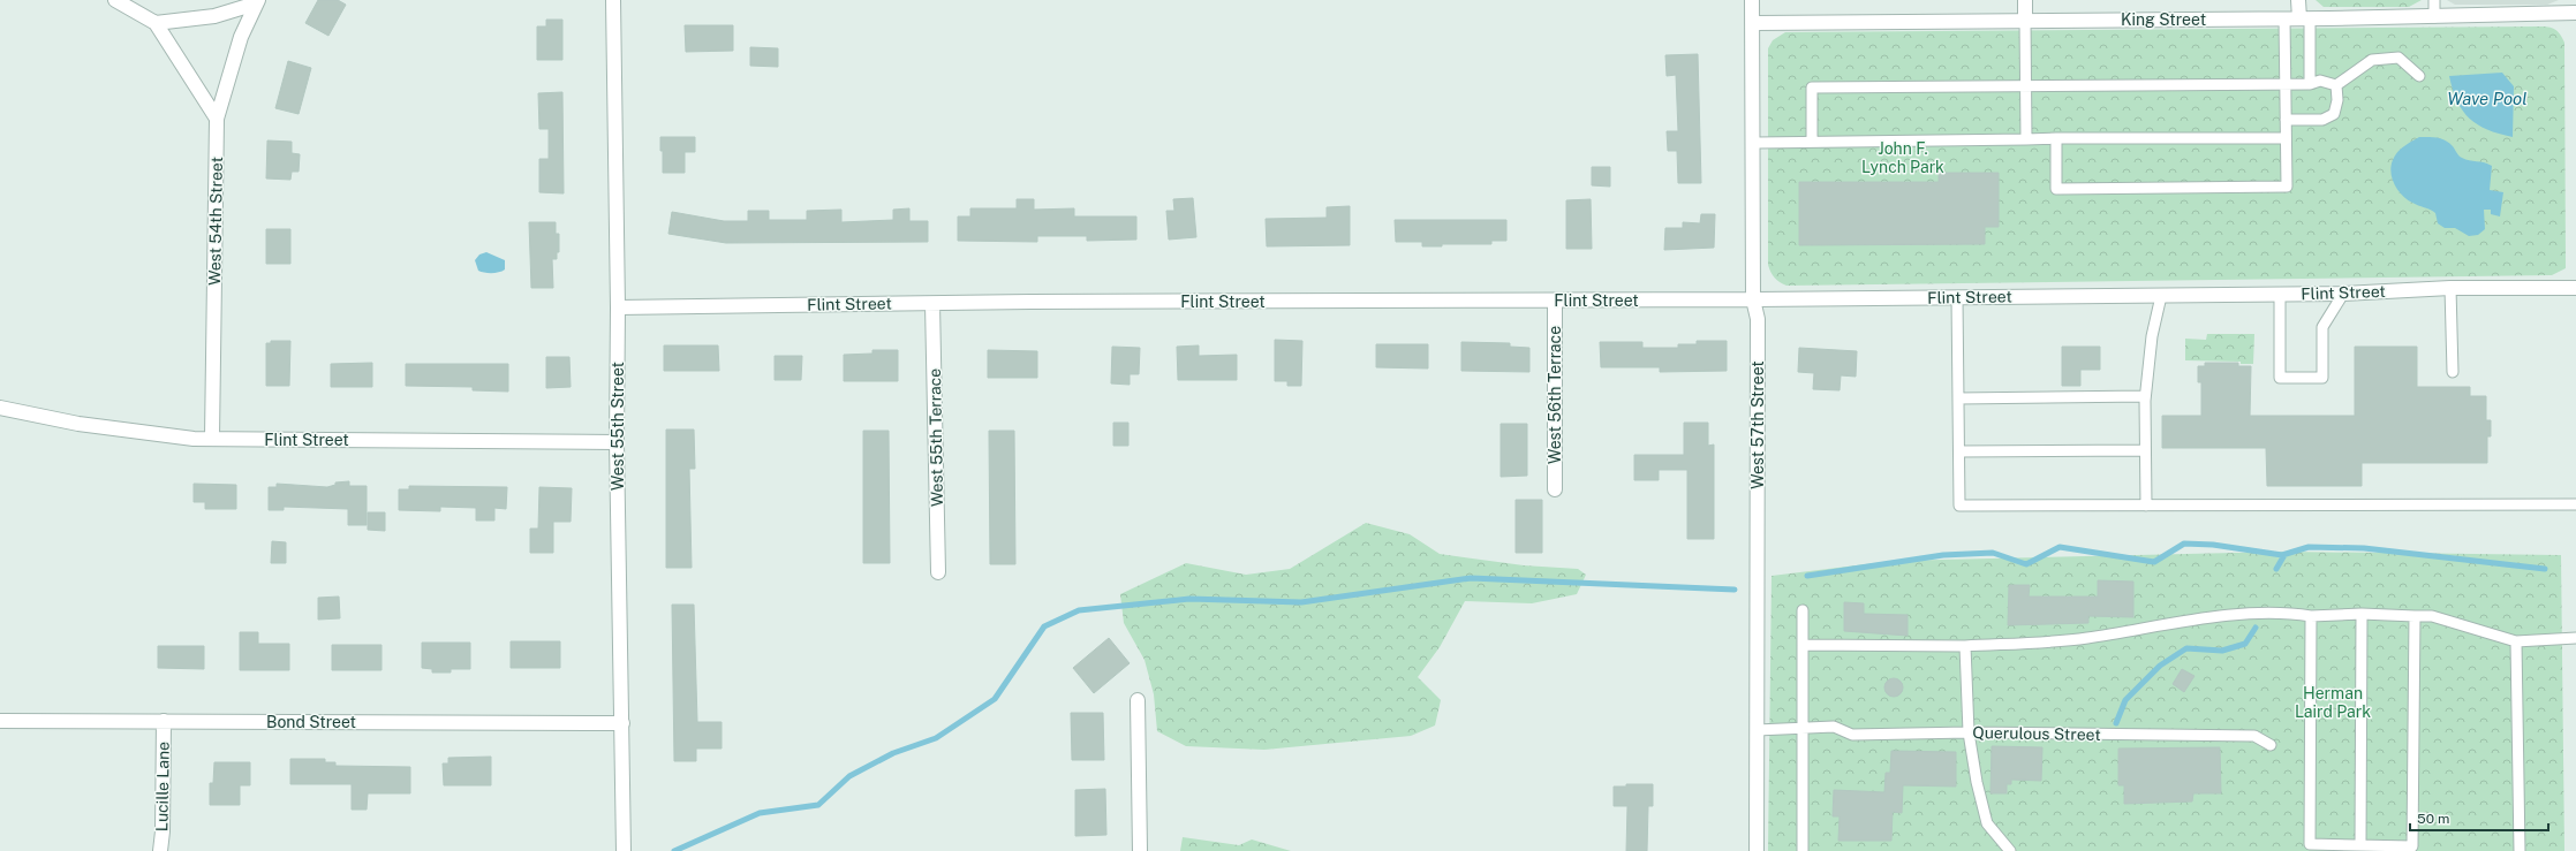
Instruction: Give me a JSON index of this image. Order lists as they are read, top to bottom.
{
  "streets": {
    "street": [
      "King Street",
      "West 54th Street",
      "Flint Street",
      "West 56th Terrace",
      "West 57th Street",
      "West 55th Street",
      "West 55th Terrace",
      "Bond Street",
      "Lucille Lane"
    ],
    "lane": ["Querulous Street"]
  },
  "crossings": [
    ["King Street", "West 57th Street"],
    ["West 54th Street", "Flint Street"],
    ["Flint Street", "West 56th Terrace"],
    ["Flint Street", "West 57th Street"],
    ["Flint Street", "West 55th Street"],
    ["Flint Street", "West 55th Terrace"],
    ["West 57th Street", "Querulous Street"],
    ["West 55th Street", "Bond Street"],
    ["Bond Street", "Lucille Lane"]
  ],
  "water": ["Wave Pool"],
  "parks": ["John F. Lynch Park", "Herman Laird Park"],
  "scale_bar": "50 m"
}
